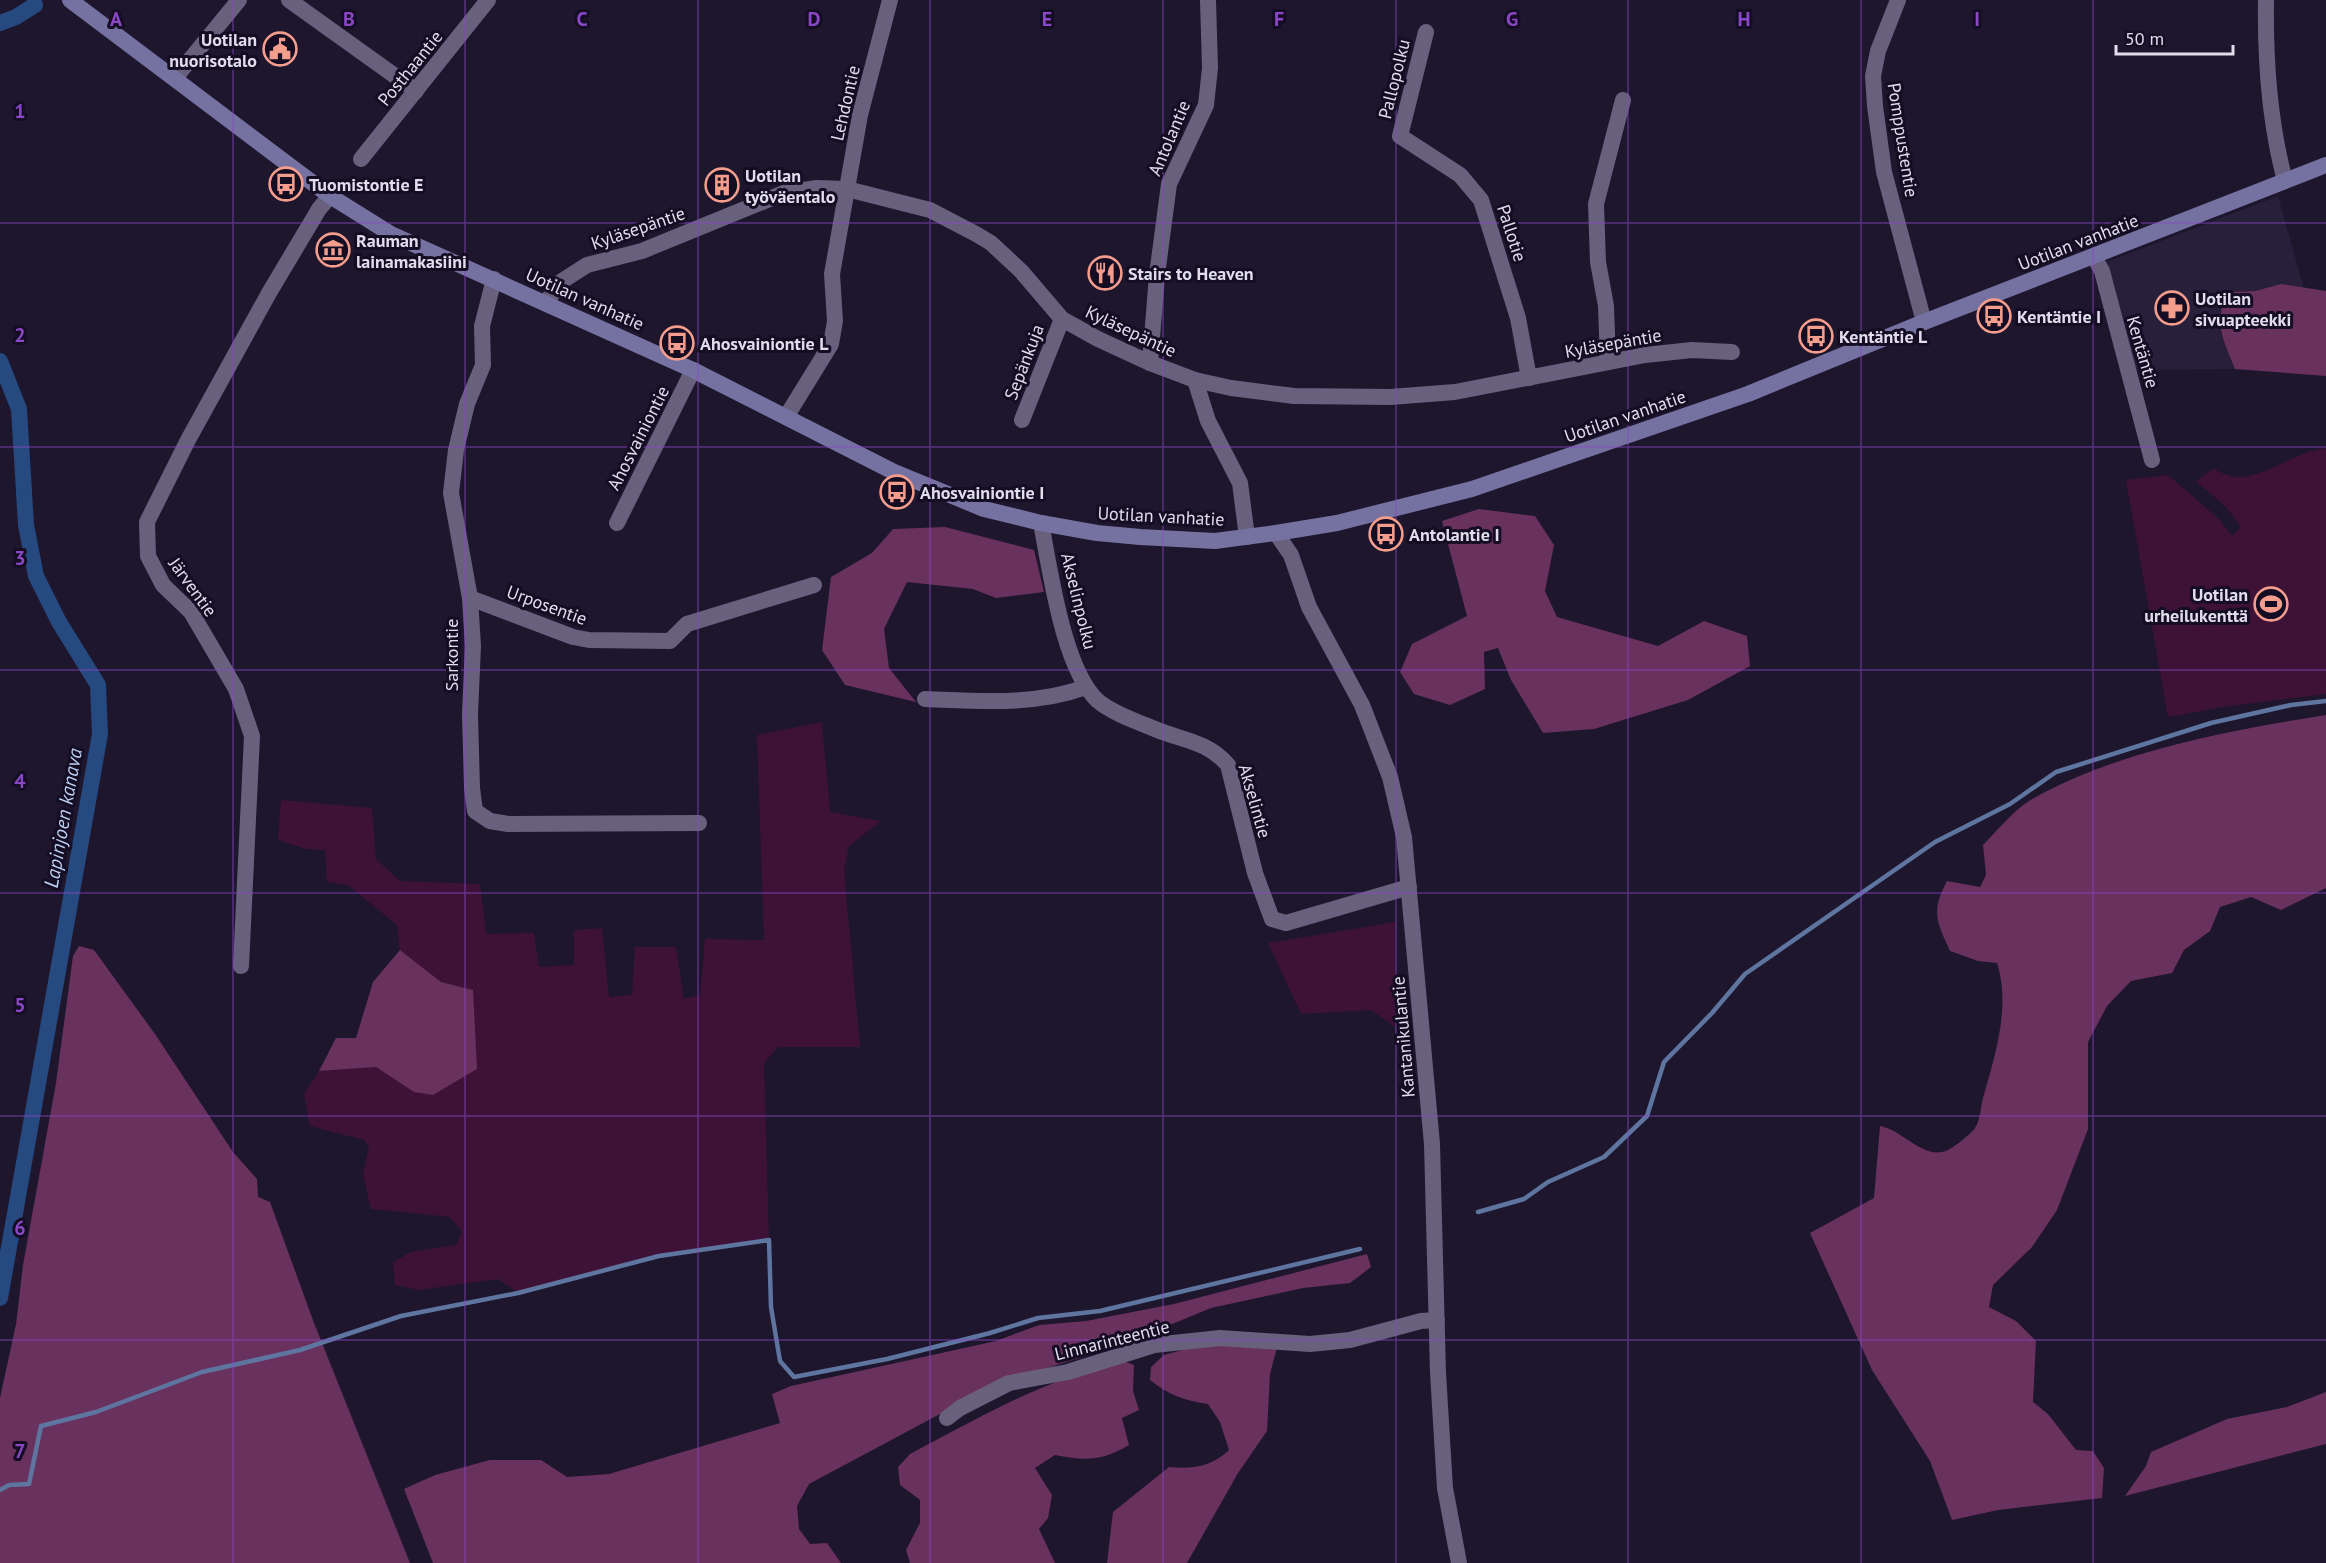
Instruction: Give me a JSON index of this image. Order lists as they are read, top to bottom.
{
  "streets": {
    "main road": ["Uotilan vanhatie"],
    "street": [
      "Posthaantie",
      "Pallopolku",
      "Lehdontie",
      "Antolantie",
      "Pomppustentie",
      "Kyläsepäntie",
      "Pallotie",
      "Kentäntie",
      "Sepänkuja",
      "Ahosvainiontie",
      "Järventie",
      "Akselinpolku",
      "Urposentie",
      "Sarkontie",
      "Akselintie",
      "Kantanikulantie",
      "Linnarinteentie"
    ]
  },
  "crossings": [
    ["Pallopolku", "Pallotie"],
    ["Lehdontie", "Kyläsepäntie"],
    ["Lehdontie", "Uotilan vanhatie"],
    ["Antolantie", "Kyläsepäntie"],
    ["Pomppustentie", "Uotilan vanhatie"],
    ["Kyläsepäntie", "Pallotie"],
    ["Kyläsepäntie", "Uotilan vanhatie"],
    ["Kyläsepäntie", "Sepänkuja"],
    ["Uotilan vanhatie", "Kentäntie"],
    ["Uotilan vanhatie", "Ahosvainiontie"],
    ["Uotilan vanhatie", "Järventie"],
    ["Uotilan vanhatie", "Akselinpolku"],
    ["Uotilan vanhatie", "Sarkontie"],
    ["Uotilan vanhatie", "Kantanikulantie"],
    ["Akselinpolku", "Akselintie"],
    ["Urposentie", "Sarkontie"],
    ["Akselintie", "Kantanikulantie"],
    ["Kantanikulantie", "Linnarinteentie"]
  ],
  "water": ["Lapinjoen kanava"],
  "places": {
    "public building": ["Uotilan nuorisotalo"],
    "bus stop": [
      "Tuomistontie E",
      "Kentäntie I",
      "Kentäntie L",
      "Ahosvainiontie L",
      "Ahosvainiontie I",
      "Antolantie I"
    ],
    "building": ["Uotilan työväentalo"],
    "museum": ["Rauman lainamakasiini"],
    "restaurant": ["Stairs to Heaven"],
    "pharmacy": ["Uotilan sivuapteekki"],
    "sports": ["Uotilan urheilukenttä"]
  },
  "scale_bar": "50 m",
  "grid": {
    "columns": [
      "A",
      "B",
      "C",
      "D",
      "E",
      "F",
      "G",
      "H",
      "I"
    ],
    "rows": [
      "1",
      "2",
      "3",
      "4",
      "5",
      "6",
      "7"
    ]
  }
}
